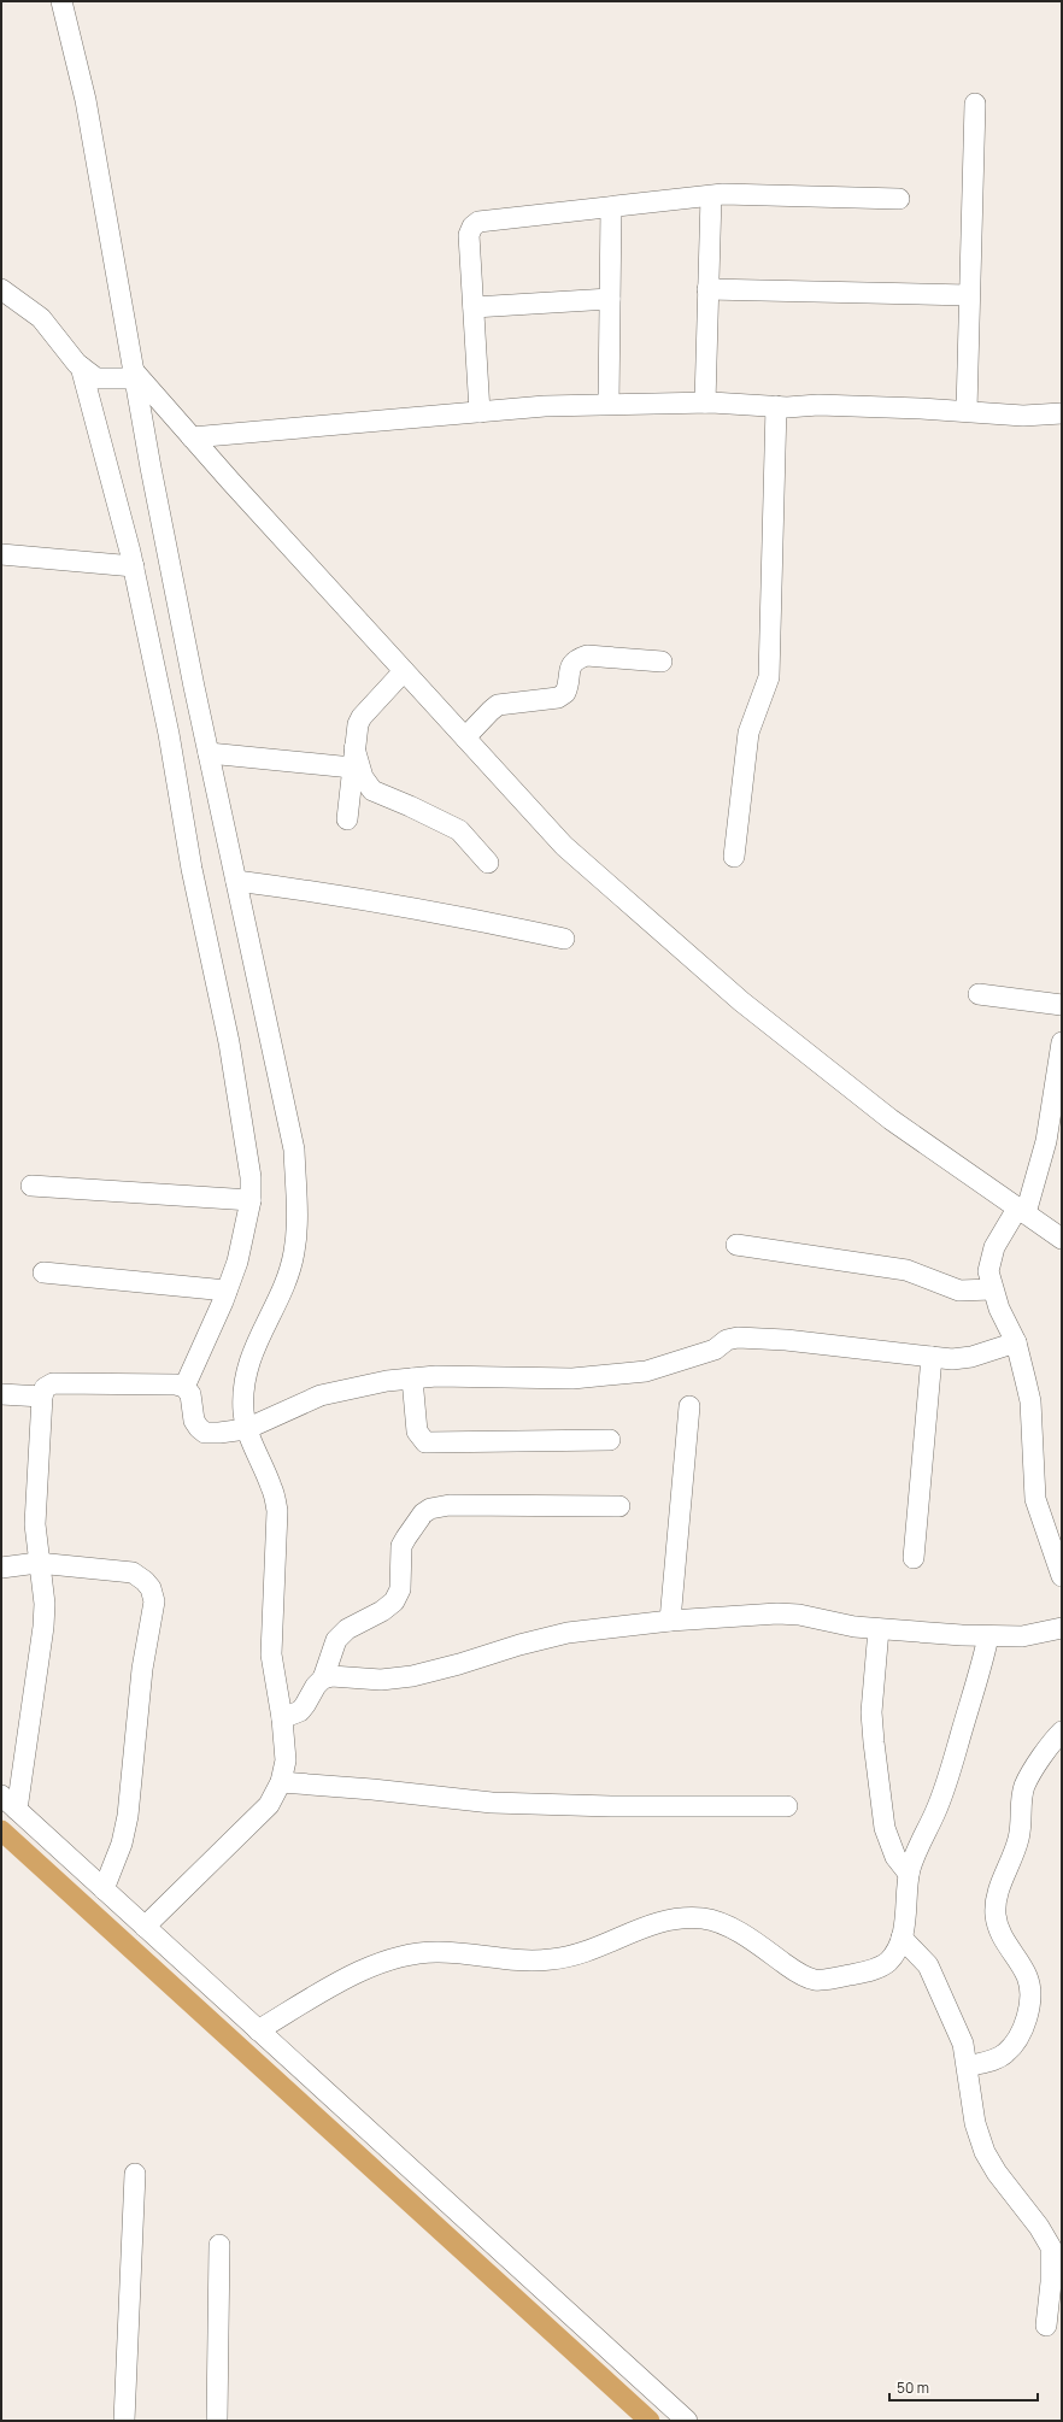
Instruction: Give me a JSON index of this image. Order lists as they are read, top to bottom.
{
  "scale_bar": "50 m"
}
